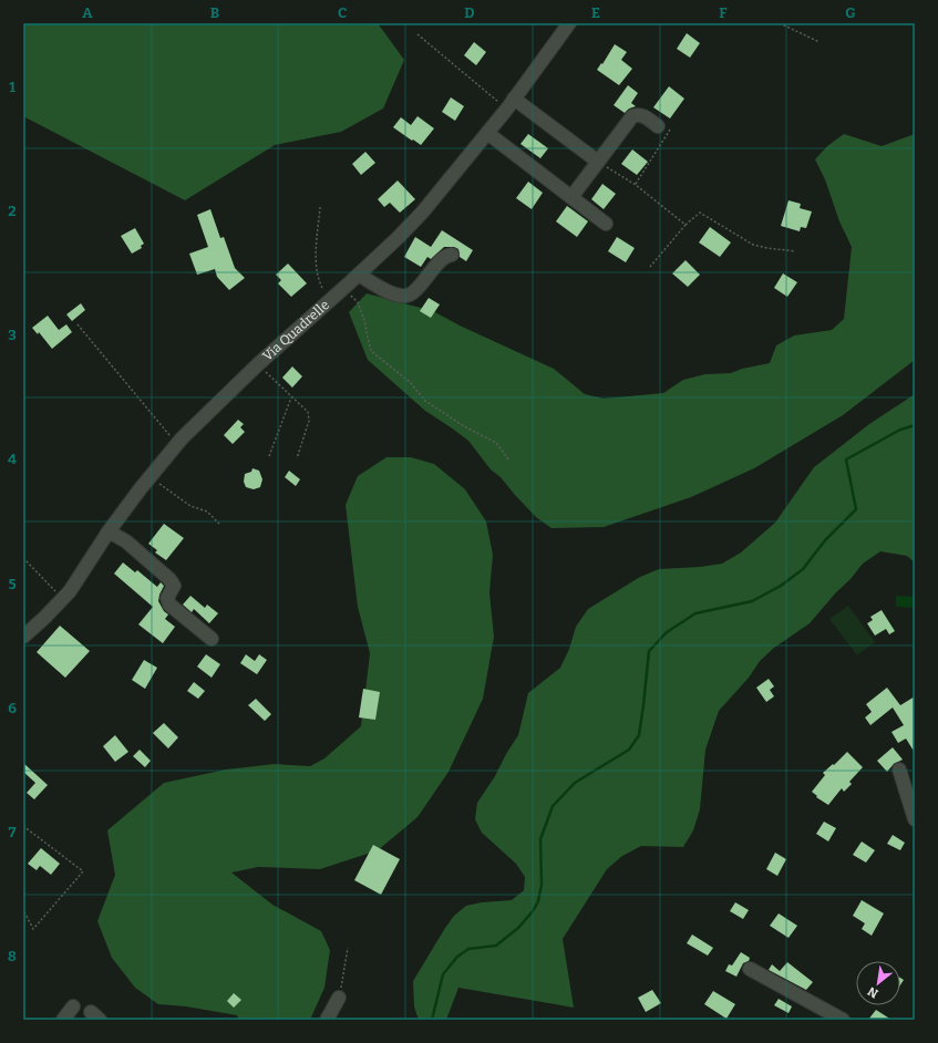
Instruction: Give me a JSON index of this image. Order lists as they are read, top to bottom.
{
  "streets": {
    "street": ["Via Quadrelle"]
  },
  "north": "bottom left",
  "grid": {
    "columns": [
      "A",
      "B",
      "C",
      "D",
      "E",
      "F",
      "G"
    ],
    "rows": [
      "1",
      "2",
      "3",
      "4",
      "5",
      "6",
      "7",
      "8"
    ]
  }
}
